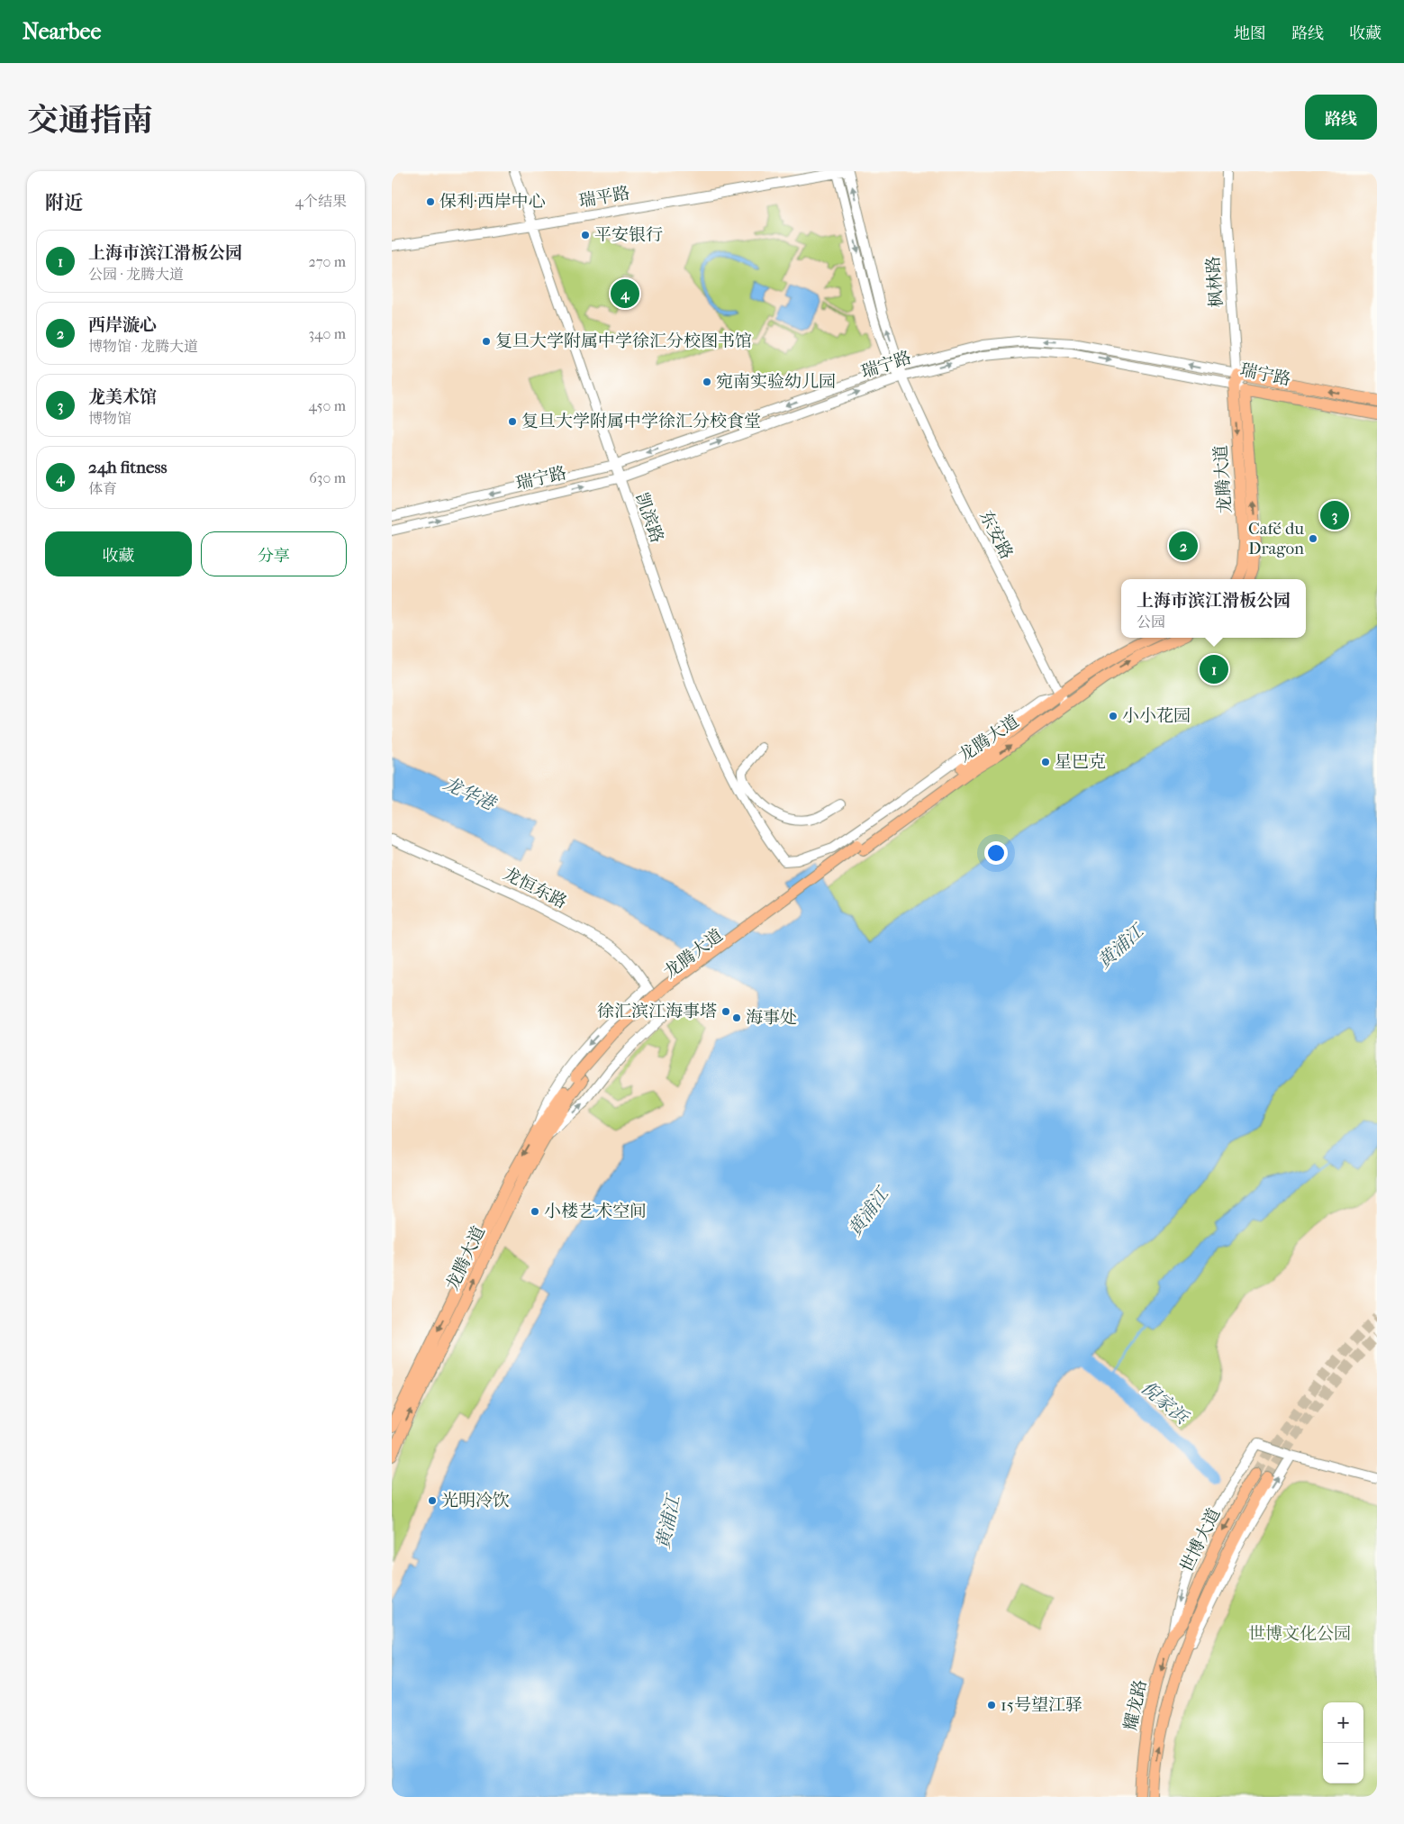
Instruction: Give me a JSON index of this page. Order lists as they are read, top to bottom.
{
  "streets": {
    "main road": [
      "瑞宁路",
      "龙腾大道",
      "世博大道",
      "耀龙路"
    ],
    "street": [
      "瑞平路",
      "枫林路",
      "凯滨路",
      "东安路",
      "龙恒东路"
    ]
  },
  "crossings": [
    ["瑞平路", "凯滨路"],
    ["瑞平路", "东安路"],
    ["枫林路", "瑞宁路"],
    ["枫林路", "龙腾大道"],
    ["瑞宁路", "龙腾大道"],
    ["瑞宁路", "凯滨路"],
    ["瑞宁路", "东安路"],
    ["龙腾大道", "凯滨路"],
    ["龙腾大道", "东安路"],
    ["龙腾大道", "龙恒东路"],
    ["凯滨路", "东安路"],
    ["世博大道", "耀龙路"]
  ],
  "water": ["龙华港", "黄浦江", "倪家浜"],
  "parks": ["世博文化公园"],
  "places": [
    "保利·西岸中心",
    "平安银行",
    "复旦大学附属中学徐汇分校图书馆",
    "宛南实验幼儿园",
    "复旦大学附属中学徐汇分校食堂",
    "Café du Dragon",
    "小小花园",
    "星巴克",
    "徐汇滨江海事塔",
    "海事处",
    "小楼艺术空间",
    "光明冷饮",
    "15号望江驿"
  ],
  "page": {
    "header": "Nearbee",
    "nav": ["地图", "路线", "收藏"],
    "title": "交通指南",
    "buttons": [
      "路线",
      ["收藏", "分享"]
    ],
    "heading": ["附近", "4个结果"],
    "list": [
      {
        "mark": "1",
        "name": "上海市滨江滑板公园",
        "note": "公园 · 龙腾大道",
        "value": "270 m"
      },
      {
        "mark": "2",
        "name": "西岸漩心",
        "note": "博物馆 · 龙腾大道",
        "value": "340 m"
      },
      {
        "mark": "3",
        "name": "龙美术馆",
        "note": "博物馆",
        "value": "450 m"
      },
      {
        "mark": "4",
        "name": "24h fitness",
        "note": "体育",
        "value": "630 m"
      }
    ],
    "pins": [
      "4",
      "3",
      "2",
      "1"
    ],
    "popup": ["上海市滨江滑板公园", "公园"],
    "map_buttons": ["+", "−"]
  }
}
